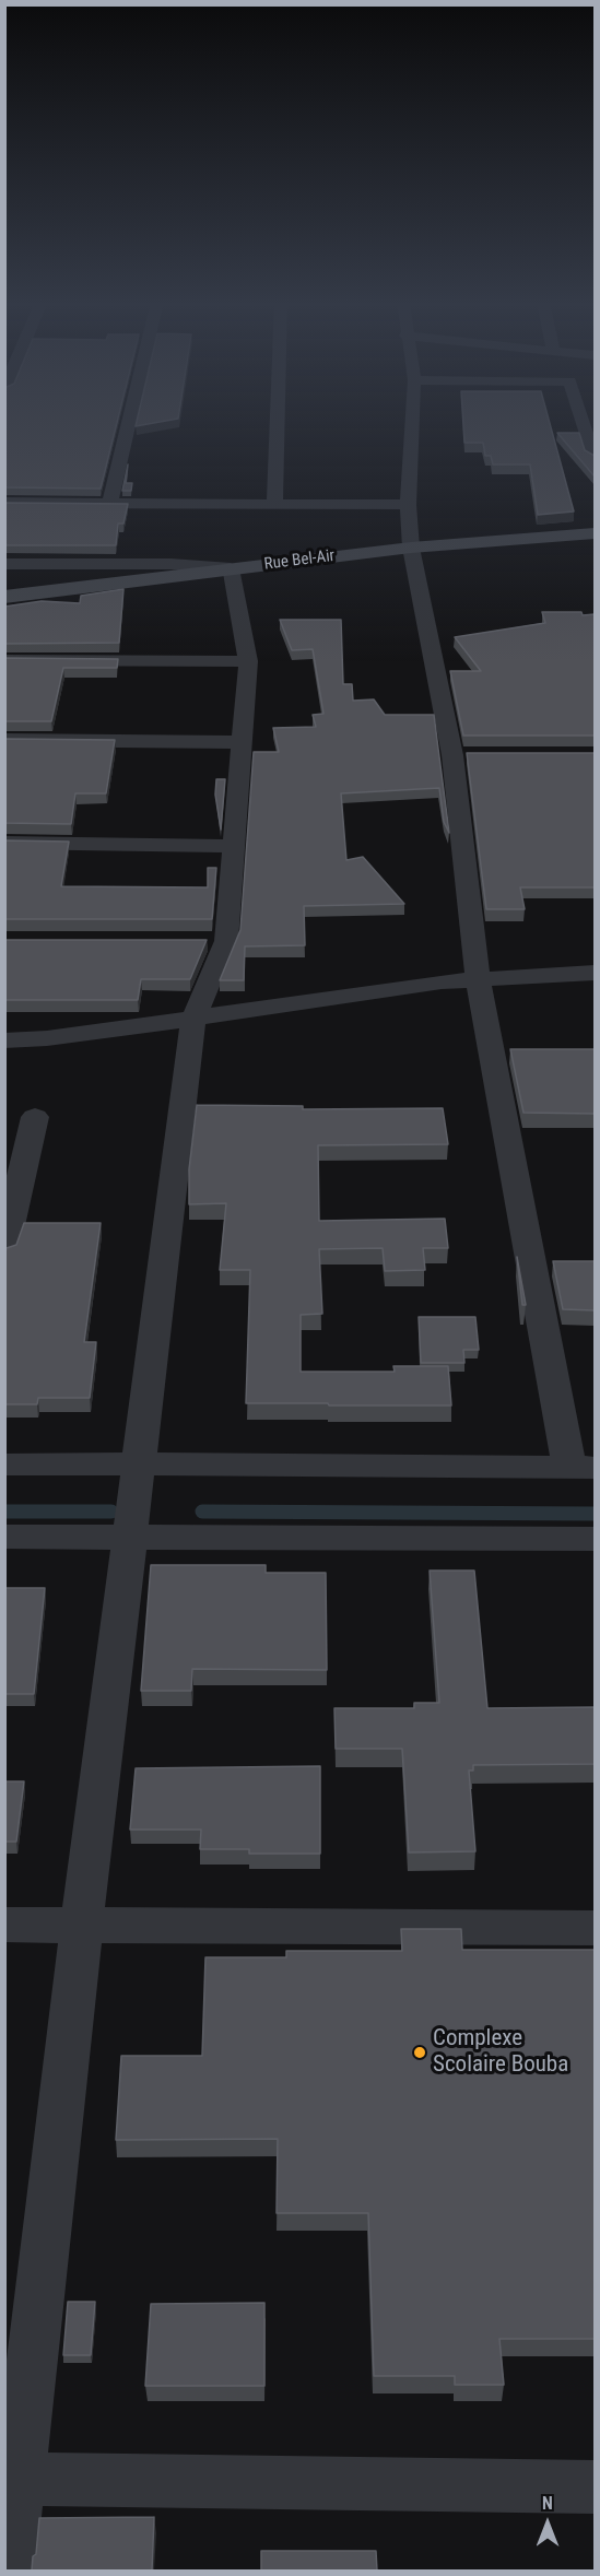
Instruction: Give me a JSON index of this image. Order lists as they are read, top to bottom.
{
  "streets": {
    "main road": ["Rue Bel-Air"]
  },
  "places": ["Complexe Scolaire Bouba"],
  "north": "top"
}
